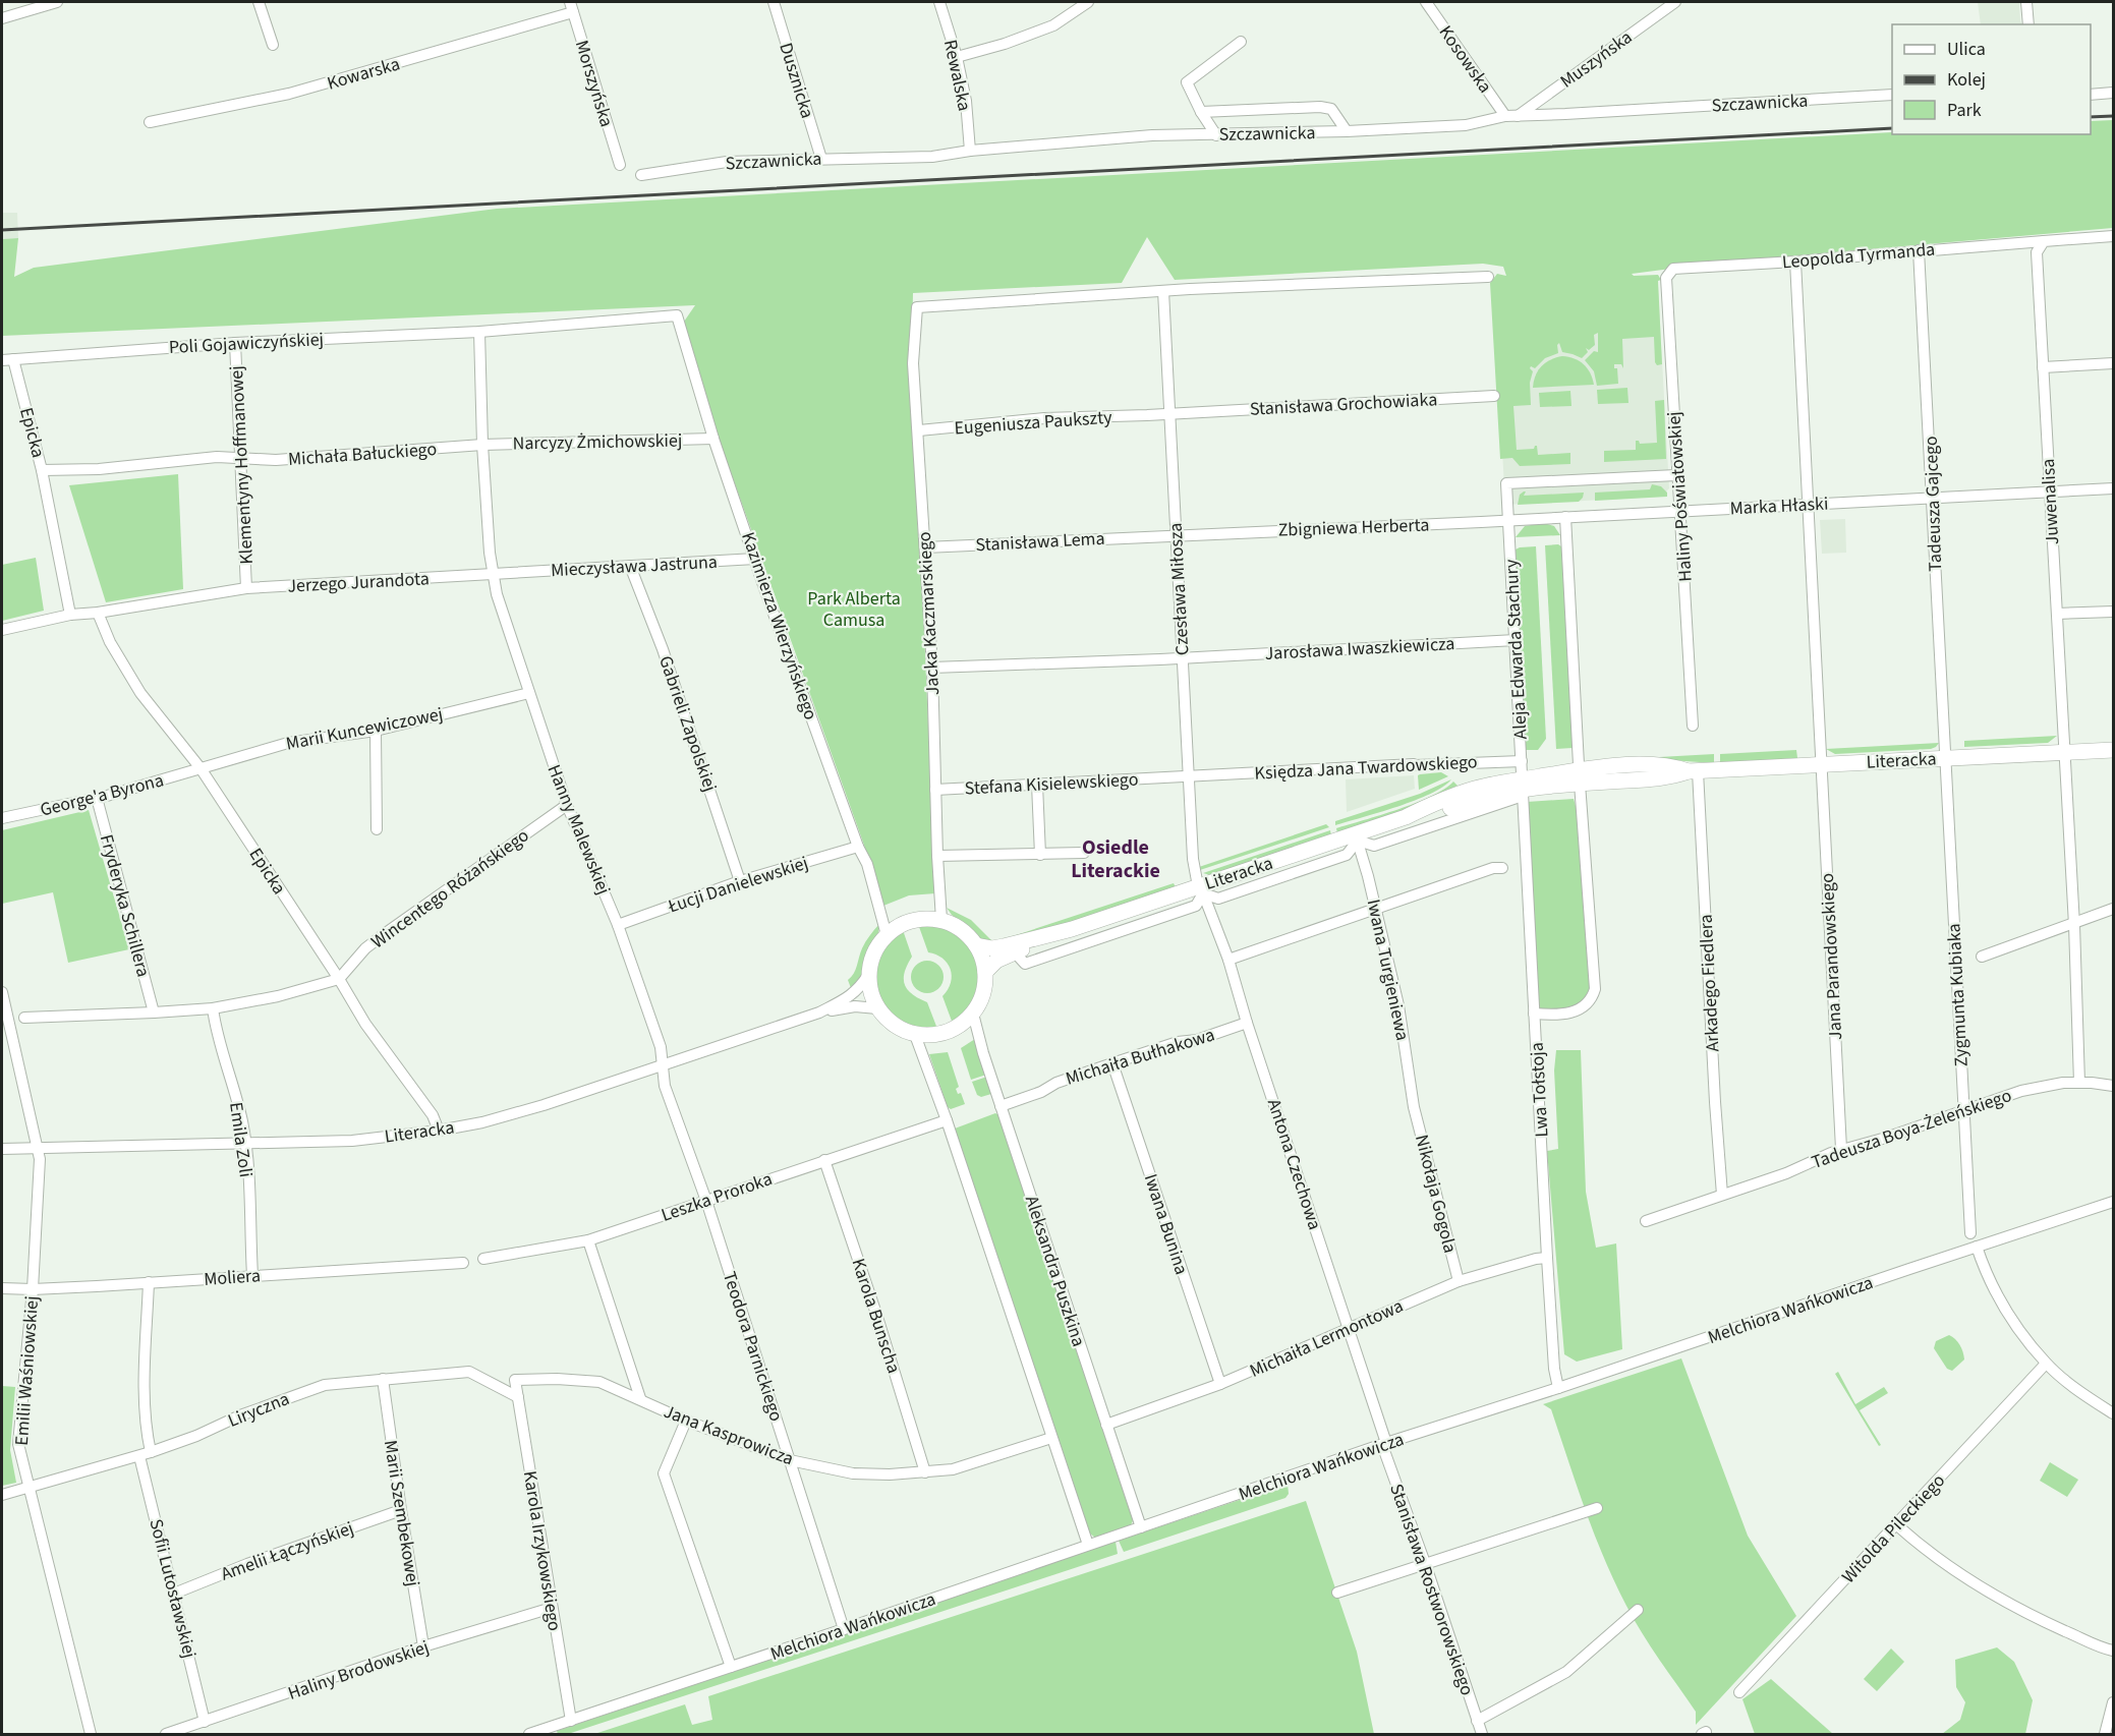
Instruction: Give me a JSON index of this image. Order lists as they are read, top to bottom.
{
  "streets": {
    "street": [
      "Kosowska",
      "Muszyńska",
      "Kowarska",
      "Rewalska",
      "Dusznicka",
      "Morszyńska",
      "Szczawnicka",
      "Leopolda Tyrmanda",
      "Poli Gojawiczyńskiej",
      "Stanisława Grochowiaka",
      "Eugeniusza Paukszty",
      "Epicka",
      "Narcyzy Żmichowskiej",
      "Michała Bałuckiego",
      "Klementyny Hoffmanowej",
      "Haliny Poświatowskiej",
      "Juwenalisa",
      "Tadeusza Gajcego",
      "Marka Hłaski",
      "Zbigniewa Herberta",
      "Stanisława Lema",
      "Mieczysława Jastruna",
      "Jerzego Jurandota",
      "Czesława Miłosza",
      "Jacka Kaczmarskiego",
      "Kazimierza Wierzyńskiego",
      "Jarosława Iwaszkiewicza",
      "Aleja Edwarda Stachury",
      "Gabrieli Zapolskiej",
      "Marii Kuncewiczowej",
      "Literacka",
      "Księdza Jana Twardowskiego",
      "Stefana Kisielewskiego",
      "George'a Byrona",
      "Hanny Malewskiej",
      "Łucji Danielewskiej",
      "Wincentego Różańskiego",
      "Fryderyka Schillera",
      "Jana Parandowskiego",
      "Iwana Turgieniewa",
      "Arkadego Fiedlera",
      "Zygmunta Kubiaka",
      "Michaiła Bułhakowa",
      "Lwa Tołstoja",
      "Tadeusza Boya-Żeleńskiego",
      "Emila Zoli",
      "Antona Czechowa",
      "Nikołaja Gogola",
      "Leszka Proroka",
      "Iwana Bunina",
      "Aleksandra Puszkina",
      "Moliera",
      "Melchiora Wańkowicza",
      "Karola Bunscha",
      "Michaiła Lermontowa",
      "Teodora Parnickiego",
      "Emilii Waśniowskiej",
      "Liryczna",
      "Jana Kasprowicza",
      "Marii Szembekowej",
      "Witolda Pileckiego",
      "Amelii Łączyńskiej",
      "Karola Irzykowskiego",
      "Sofii Lutosławskiej",
      "Stanisława Rostworowskiego",
      "Haliny Brodowskiej"
    ]
  },
  "crossings": [
    ["Kosowska", "Muszyńska"],
    ["Kosowska", "Szczawnicka"],
    ["Muszyńska", "Szczawnicka"],
    ["Kowarska", "Morszyńska"],
    ["Rewalska", "Szczawnicka"],
    ["Dusznicka", "Szczawnicka"],
    ["Leopolda Tyrmanda", "Haliny Poświatowskiej"],
    ["Leopolda Tyrmanda", "Juwenalisa"],
    ["Leopolda Tyrmanda", "Tadeusza Gajcego"],
    ["Leopolda Tyrmanda", "Jana Parandowskiego"],
    ["Poli Gojawiczyńskiej", "Epicka"],
    ["Poli Gojawiczyńskiej", "Klementyny Hoffmanowej"],
    ["Poli Gojawiczyńskiej", "Kazimierza Wierzyńskiego"],
    ["Stanisława Grochowiaka", "Eugeniusza Paukszty"],
    ["Stanisława Grochowiaka", "Czesława Miłosza"],
    ["Eugeniusza Paukszty", "Czesława Miłosza"],
    ["Eugeniusza Paukszty", "Jacka Kaczmarskiego"],
    ["Epicka", "Michała Bałuckiego"],
    ["Epicka", "Jerzego Jurandota"],
    ["Epicka", "Marii Kuncewiczowej"],
    ["Epicka", "Literacka"],
    ["Epicka", "George'a Byrona"],
    ["Epicka", "Wincentego Różańskiego"],
    ["Narcyzy Żmichowskiej", "Michała Bałuckiego"],
    ["Narcyzy Żmichowskiej", "Kazimierza Wierzyńskiego"],
    ["Narcyzy Żmichowskiej", "Hanny Malewskiej"],
    ["Michała Bałuckiego", "Klementyny Hoffmanowej"],
    ["Michała Bałuckiego", "Hanny Malewskiej"],
    ["Klementyny Hoffmanowej", "Jerzego Jurandota"],
    ["Haliny Poświatowskiej", "Marka Hłaski"],
    ["Haliny Poświatowskiej", "Aleja Edwarda Stachury"],
    ["Juwenalisa", "Marka Hłaski"],
    ["Juwenalisa", "Literacka"],
    ["Juwenalisa", "Tadeusza Boya-Żeleńskiego"],
    ["Tadeusza Gajcego", "Marka Hłaski"],
    ["Tadeusza Gajcego", "Literacka"],
    ["Tadeusza Gajcego", "Zygmunta Kubiaka"],
    ["Marka Hłaski", "Zbigniewa Herberta"],
    ["Marka Hłaski", "Aleja Edwarda Stachury"],
    ["Marka Hłaski", "Jana Parandowskiego"],
    ["Zbigniewa Herberta", "Stanisława Lema"],
    ["Zbigniewa Herberta", "Czesława Miłosza"],
    ["Zbigniewa Herberta", "Aleja Edwarda Stachury"],
    ["Stanisława Lema", "Czesława Miłosza"],
    ["Stanisława Lema", "Jacka Kaczmarskiego"],
    ["Mieczysława Jastruna", "Jerzego Jurandota"],
    ["Mieczysława Jastruna", "Kazimierza Wierzyńskiego"],
    ["Mieczysława Jastruna", "Gabrieli Zapolskiej"],
    ["Mieczysława Jastruna", "Hanny Malewskiej"],
    ["Jerzego Jurandota", "Hanny Malewskiej"],
    ["Czesława Miłosza", "Jacka Kaczmarskiego"],
    ["Czesława Miłosza", "Jarosława Iwaszkiewicza"],
    ["Czesława Miłosza", "Literacka"],
    ["Czesława Miłosza", "Księdza Jana Twardowskiego"],
    ["Czesława Miłosza", "Stefana Kisielewskiego"],
    ["Czesława Miłosza", "Antona Czechowa"],
    ["Jacka Kaczmarskiego", "Kazimierza Wierzyńskiego"],
    ["Jacka Kaczmarskiego", "Jarosława Iwaszkiewicza"],
    ["Jacka Kaczmarskiego", "Literacka"],
    ["Jacka Kaczmarskiego", "Stefana Kisielewskiego"],
    ["Jacka Kaczmarskiego", "Aleksandra Puszkina"],
    ["Kazimierza Wierzyńskiego", "Literacka"],
    ["Kazimierza Wierzyńskiego", "Łucji Danielewskiej"],
    ["Kazimierza Wierzyńskiego", "Aleksandra Puszkina"],
    ["Jarosława Iwaszkiewicza", "Aleja Edwarda Stachury"],
    ["Aleja Edwarda Stachury", "Literacka"],
    ["Aleja Edwarda Stachury", "Księdza Jana Twardowskiego"],
    ["Aleja Edwarda Stachury", "Lwa Tołstoja"],
    ["Gabrieli Zapolskiej", "Łucji Danielewskiej"],
    ["Marii Kuncewiczowej", "George'a Byrona"],
    ["Marii Kuncewiczowej", "Hanny Malewskiej"],
    ["Literacka", "Hanny Malewskiej"],
    ["Literacka", "Jana Parandowskiego"],
    ["Literacka", "Iwana Turgieniewa"],
    ["Literacka", "Arkadego Fiedlera"],
    ["Literacka", "Zygmunta Kubiaka"],
    ["Literacka", "Lwa Tołstoja"],
    ["Literacka", "Emila Zoli"],
    ["Literacka", "Antona Czechowa"],
    ["Literacka", "Aleksandra Puszkina"],
    ["Literacka", "Teodora Parnickiego"],
    ["Literacka", "Emilii Waśniowskiej"],
    ["Księdza Jana Twardowskiego", "Stefana Kisielewskiego"],
    ["George'a Byrona", "Fryderyka Schillera"],
    ["Hanny Malewskiej", "Łucji Danielewskiej"],
    ["Hanny Malewskiej", "Wincentego Różańskiego"],
    ["Hanny Malewskiej", "Teodora Parnickiego"],
    ["Jana Parandowskiego", "Tadeusza Boya-Żeleńskiego"],
    ["Iwana Turgieniewa", "Nikołaja Gogola"],
    ["Arkadego Fiedlera", "Tadeusza Boya-Żeleńskiego"],
    ["Zygmunta Kubiaka", "Tadeusza Boya-Żeleńskiego"],
    ["Michaiła Bułhakowa", "Antona Czechowa"],
    ["Michaiła Bułhakowa", "Iwana Bunina"],
    ["Michaiła Bułhakowa", "Aleksandra Puszkina"],
    ["Lwa Tołstoja", "Melchiora Wańkowicza"],
    ["Lwa Tołstoja", "Michaiła Lermontowa"],
    ["Emila Zoli", "Moliera"],
    ["Antona Czechowa", "Melchiora Wańkowicza"],
    ["Antona Czechowa", "Michaiła Lermontowa"],
    ["Antona Czechowa", "Stanisława Rostworowskiego"],
    ["Nikołaja Gogola", "Michaiła Lermontowa"],
    ["Leszka Proroka", "Karola Bunscha"],
    ["Leszka Proroka", "Teodora Parnickiego"],
    ["Iwana Bunina", "Michaiła Lermontowa"],
    ["Aleksandra Puszkina", "Melchiora Wańkowicza"],
    ["Aleksandra Puszkina", "Michaiła Lermontowa"],
    ["Moliera", "Emilii Waśniowskiej"],
    ["Moliera", "Sofii Lutosławskiej"],
    ["Melchiora Wańkowicza", "Teodora Parnickiego"],
    ["Melchiora Wańkowicza", "Karola Irzykowskiego"],
    ["Melchiora Wańkowicza", "Stanisława Rostworowskiego"],
    ["Karola Bunscha", "Jana Kasprowicza"],
    ["Teodora Parnickiego", "Jana Kasprowicza"],
    ["Emilii Waśniowskiej", "Liryczna"],
    ["Liryczna", "Marii Szembekowej"],
    ["Liryczna", "Karola Irzykowskiego"],
    ["Liryczna", "Sofii Lutosławskiej"],
    ["Jana Kasprowicza", "Karola Irzykowskiego"],
    ["Marii Szembekowej", "Amelii Łączyńskiej"],
    ["Marii Szembekowej", "Haliny Brodowskiej"],
    ["Amelii Łączyńskiej", "Sofii Lutosławskiej"],
    ["Karola Irzykowskiego", "Haliny Brodowskiej"],
    ["Sofii Lutosławskiej", "Haliny Brodowskiej"]
  ],
  "districts": ["Osiedle Literackie"],
  "parks": ["Park Alberta Camusa"],
  "legend": ["Ulica", "Kolej", "Park"]
}
